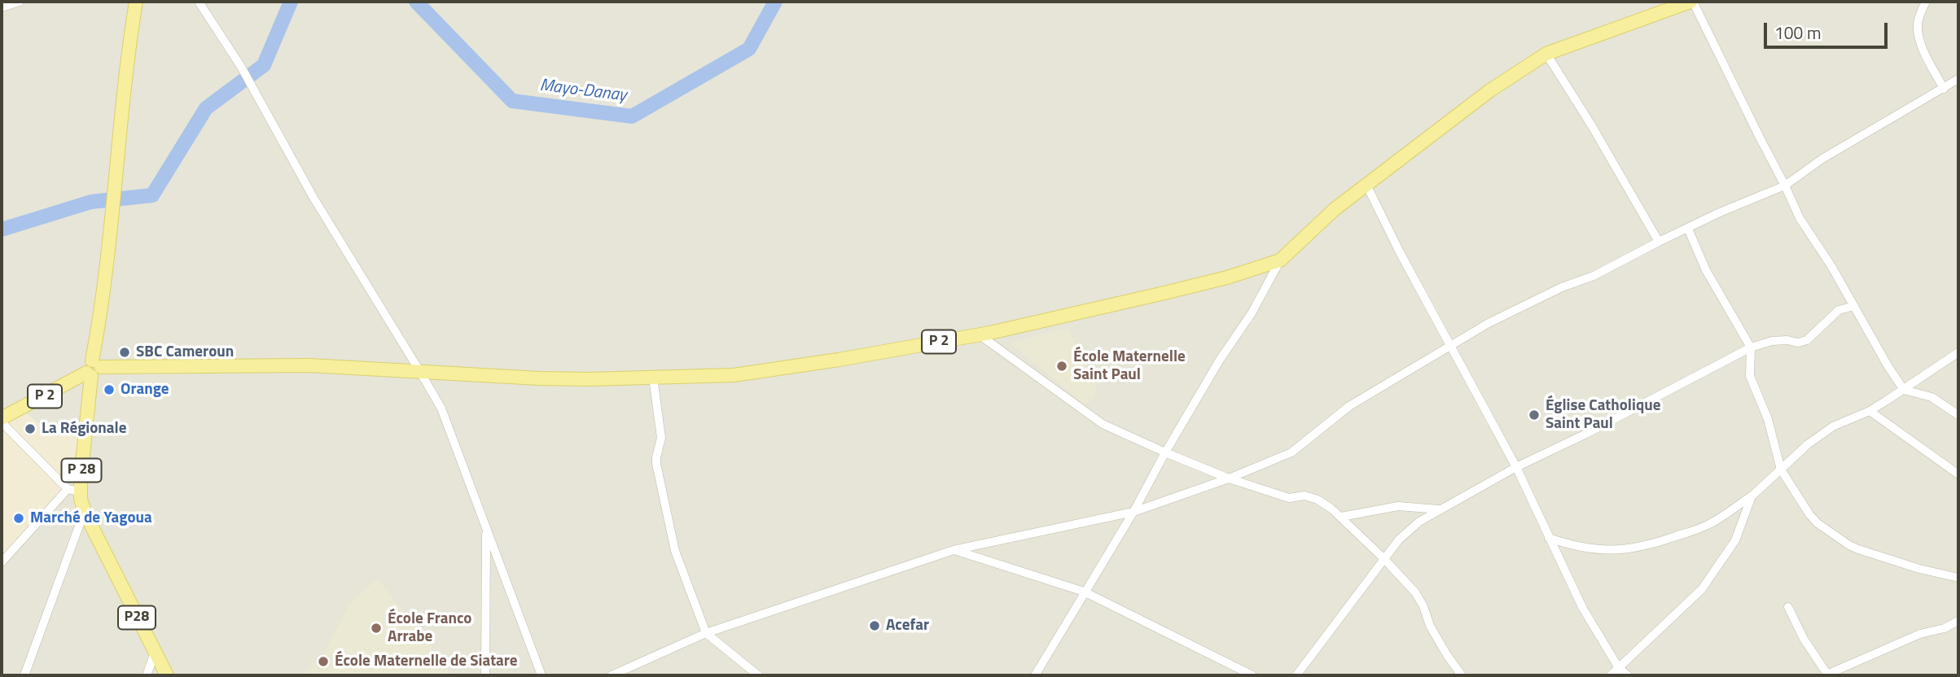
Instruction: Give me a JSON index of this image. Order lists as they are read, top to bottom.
{
  "streets": {
    "main road": ["P 2", "P 28", "P28"]
  },
  "crossings": [
    ["P 2", "P 28"],
    ["P 28", "P28"]
  ],
  "water": ["Mayo-Danay"],
  "places": [
    "SBC Cameroun",
    "École Maternelle Saint Paul",
    "Orange",
    "Église Catholique Saint Paul",
    "La Régionale",
    "Marché de Yagoua",
    "Acefar",
    "École Franco Arrabe",
    "École Maternelle de Siatare"
  ],
  "scale_bar": "100 m"
}
